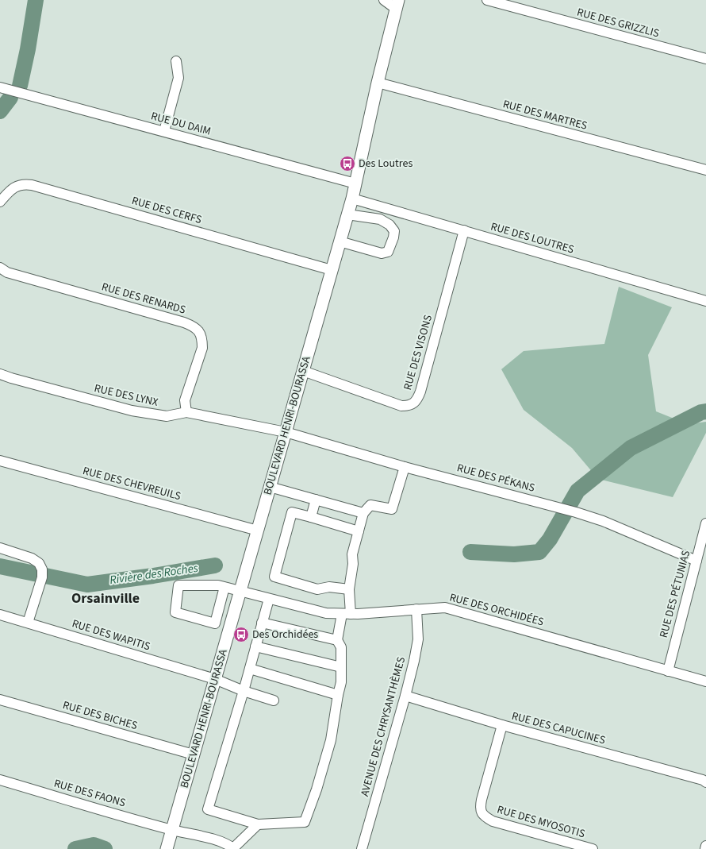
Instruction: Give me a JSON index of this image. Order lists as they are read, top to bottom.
{
  "streets": {
    "main road": ["BOULEVARD HENRI-BOURASSA"],
    "street": [
      "RUE DES GRIZZLIS",
      "RUE DES MARTRES",
      "RUE DU DAIM",
      "RUE DES CERFS",
      "RUE DES LOUTRES",
      "RUE DES RENARDS",
      "RUE DES VISONS",
      "RUE DES LYNX",
      "RUE DES PÉKANS",
      "RUE DES CHEVREUILS",
      "RUE DES PÉTUNIAS",
      "RUE DES ORCHIDÉES",
      "RUE DES WAPITIS",
      "RUE DES BICHES",
      "AVENUE DES CHRYSANTHÈMES",
      "RUE DES CAPUCINES",
      "RUE DES FAONS",
      "RUE DES MYOSOTIS"
    ]
  },
  "crossings": [
    ["RUE DES MARTRES", "BOULEVARD HENRI-BOURASSA"],
    ["RUE DU DAIM", "BOULEVARD HENRI-BOURASSA"],
    ["RUE DES CERFS", "BOULEVARD HENRI-BOURASSA"],
    ["RUE DES LOUTRES", "RUE DES VISONS"],
    ["RUE DES LOUTRES", "BOULEVARD HENRI-BOURASSA"],
    ["RUE DES RENARDS", "RUE DES LYNX"],
    ["RUE DES VISONS", "BOULEVARD HENRI-BOURASSA"],
    ["RUE DES LYNX", "BOULEVARD HENRI-BOURASSA"],
    ["RUE DES LYNX", "RUE DES PÉKANS"],
    ["BOULEVARD HENRI-BOURASSA", "RUE DES PÉKANS"],
    ["BOULEVARD HENRI-BOURASSA", "RUE DES CHEVREUILS"],
    ["BOULEVARD HENRI-BOURASSA", "RUE DES ORCHIDÉES"],
    ["BOULEVARD HENRI-BOURASSA", "RUE DES WAPITIS"],
    ["BOULEVARD HENRI-BOURASSA", "RUE DES BICHES"],
    ["BOULEVARD HENRI-BOURASSA", "RUE DES FAONS"],
    ["RUE DES PÉKANS", "RUE DES PÉTUNIAS"],
    ["RUE DES PÉTUNIAS", "RUE DES ORCHIDÉES"],
    ["RUE DES ORCHIDÉES", "AVENUE DES CHRYSANTHÈMES"],
    ["AVENUE DES CHRYSANTHÈMES", "RUE DES CAPUCINES"],
    ["RUE DES CAPUCINES", "RUE DES MYOSOTIS"]
  ],
  "districts": ["Orsainville"],
  "water": ["Rivière des Roches"],
  "places": {
    "bus stop": ["Des Loutres", "Des Orchidées"]
  }
}
